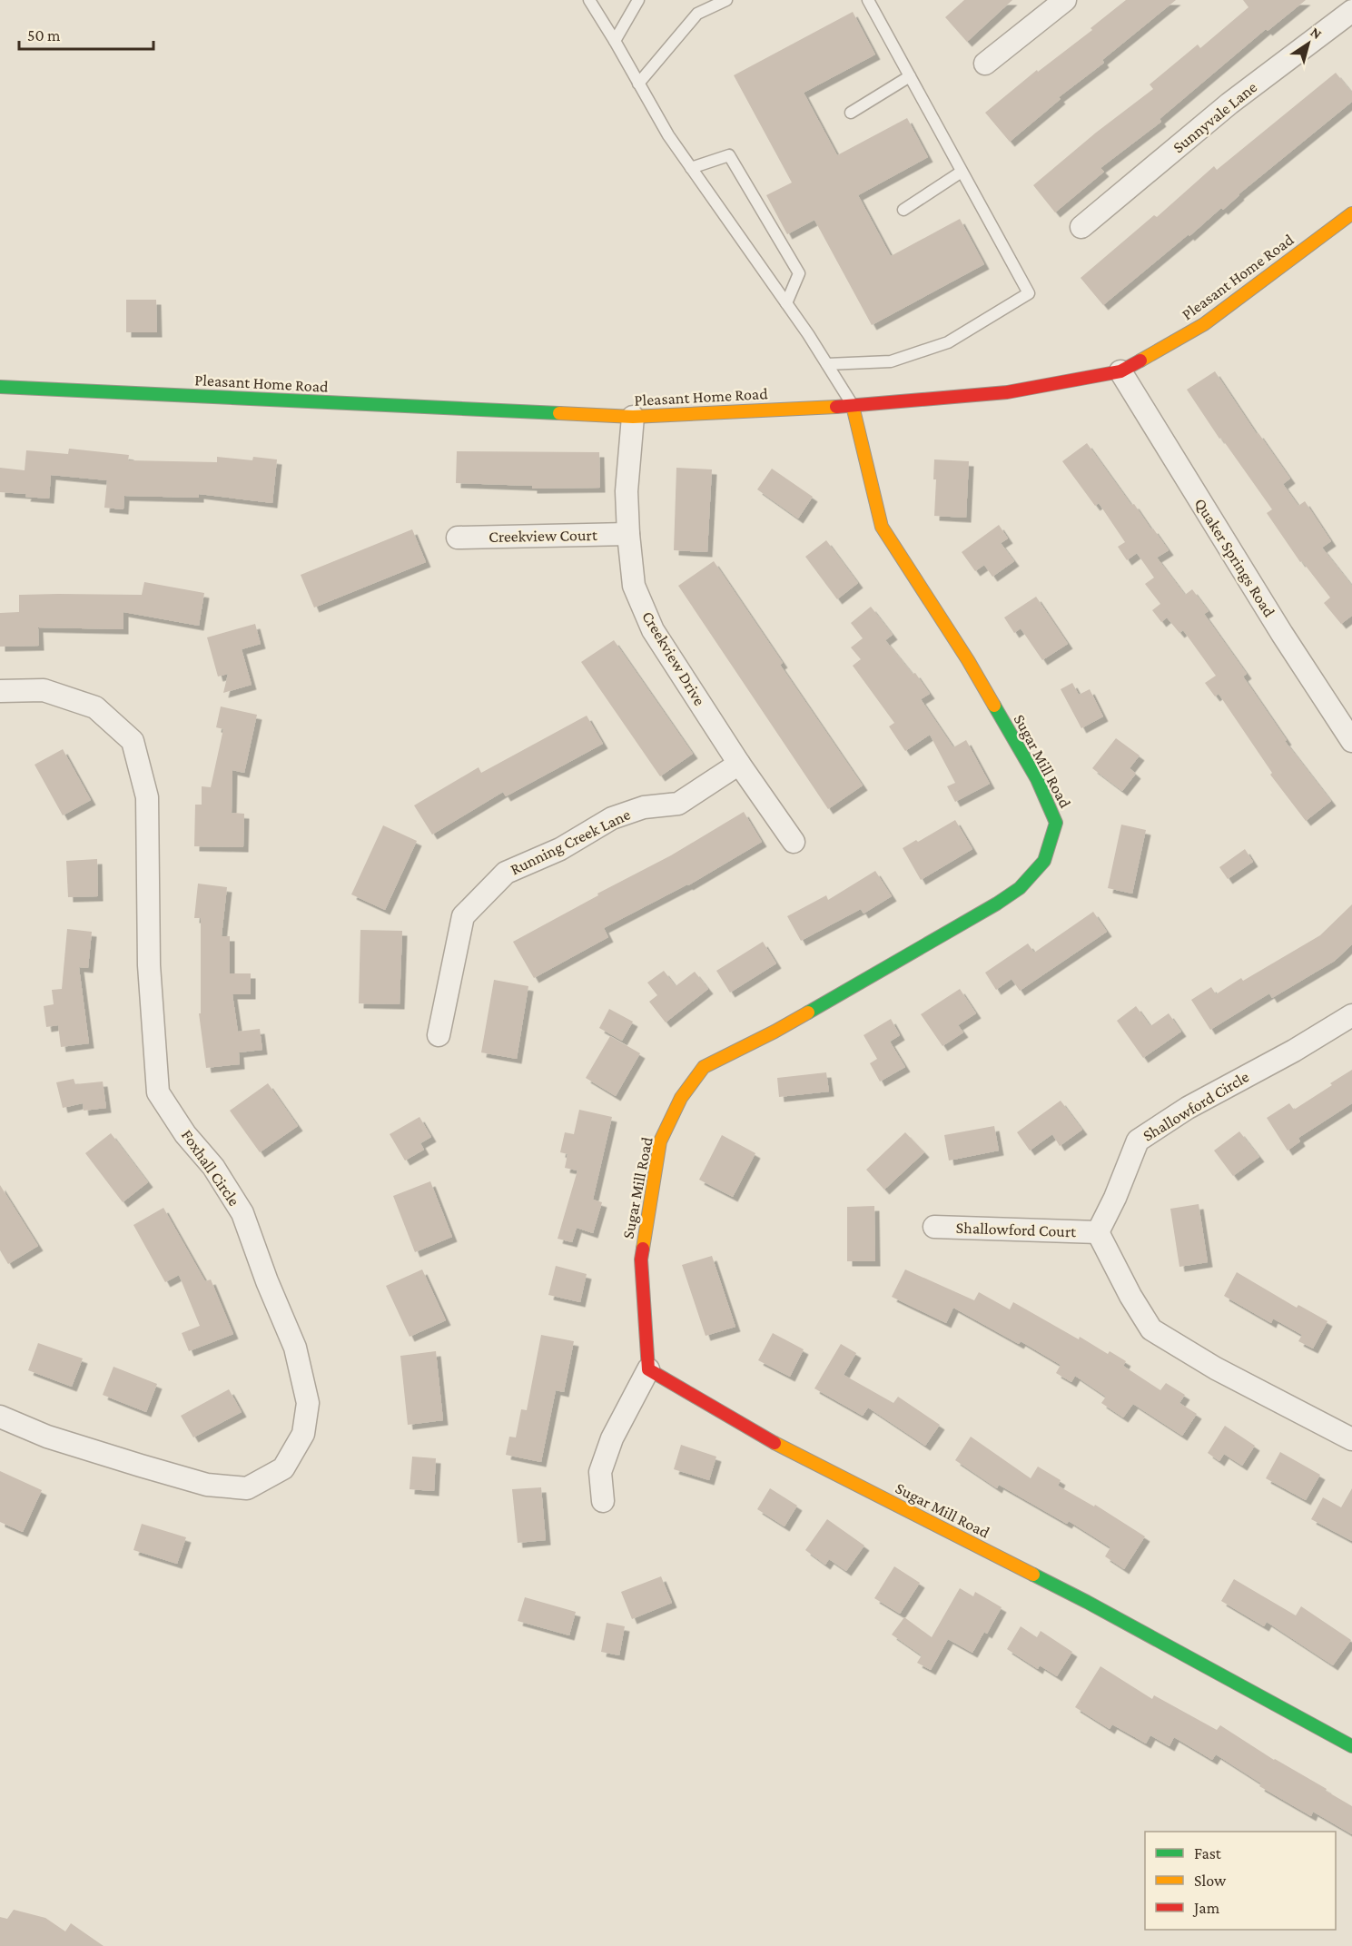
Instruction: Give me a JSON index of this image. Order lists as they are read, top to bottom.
{
  "streets": {
    "street": [
      "Sunnyvale Lane",
      "Pleasant Home Road",
      "Creekview Court",
      "Quaker Springs Road",
      "Creekview Drive",
      "Sugar Mill Road",
      "Running Creek Lane",
      "Shallowford Circle",
      "Foxhall Circle",
      "Shallowford Court"
    ]
  },
  "crossings": [
    ["Pleasant Home Road", "Quaker Springs Road"],
    ["Pleasant Home Road", "Creekview Drive"],
    ["Pleasant Home Road", "Sugar Mill Road"],
    ["Creekview Court", "Creekview Drive"],
    ["Creekview Drive", "Running Creek Lane"],
    ["Shallowford Circle", "Shallowford Court"]
  ],
  "legend": ["Fast", "Slow", "Jam"],
  "scale_bar": "50 m",
  "north": "top right"
}
